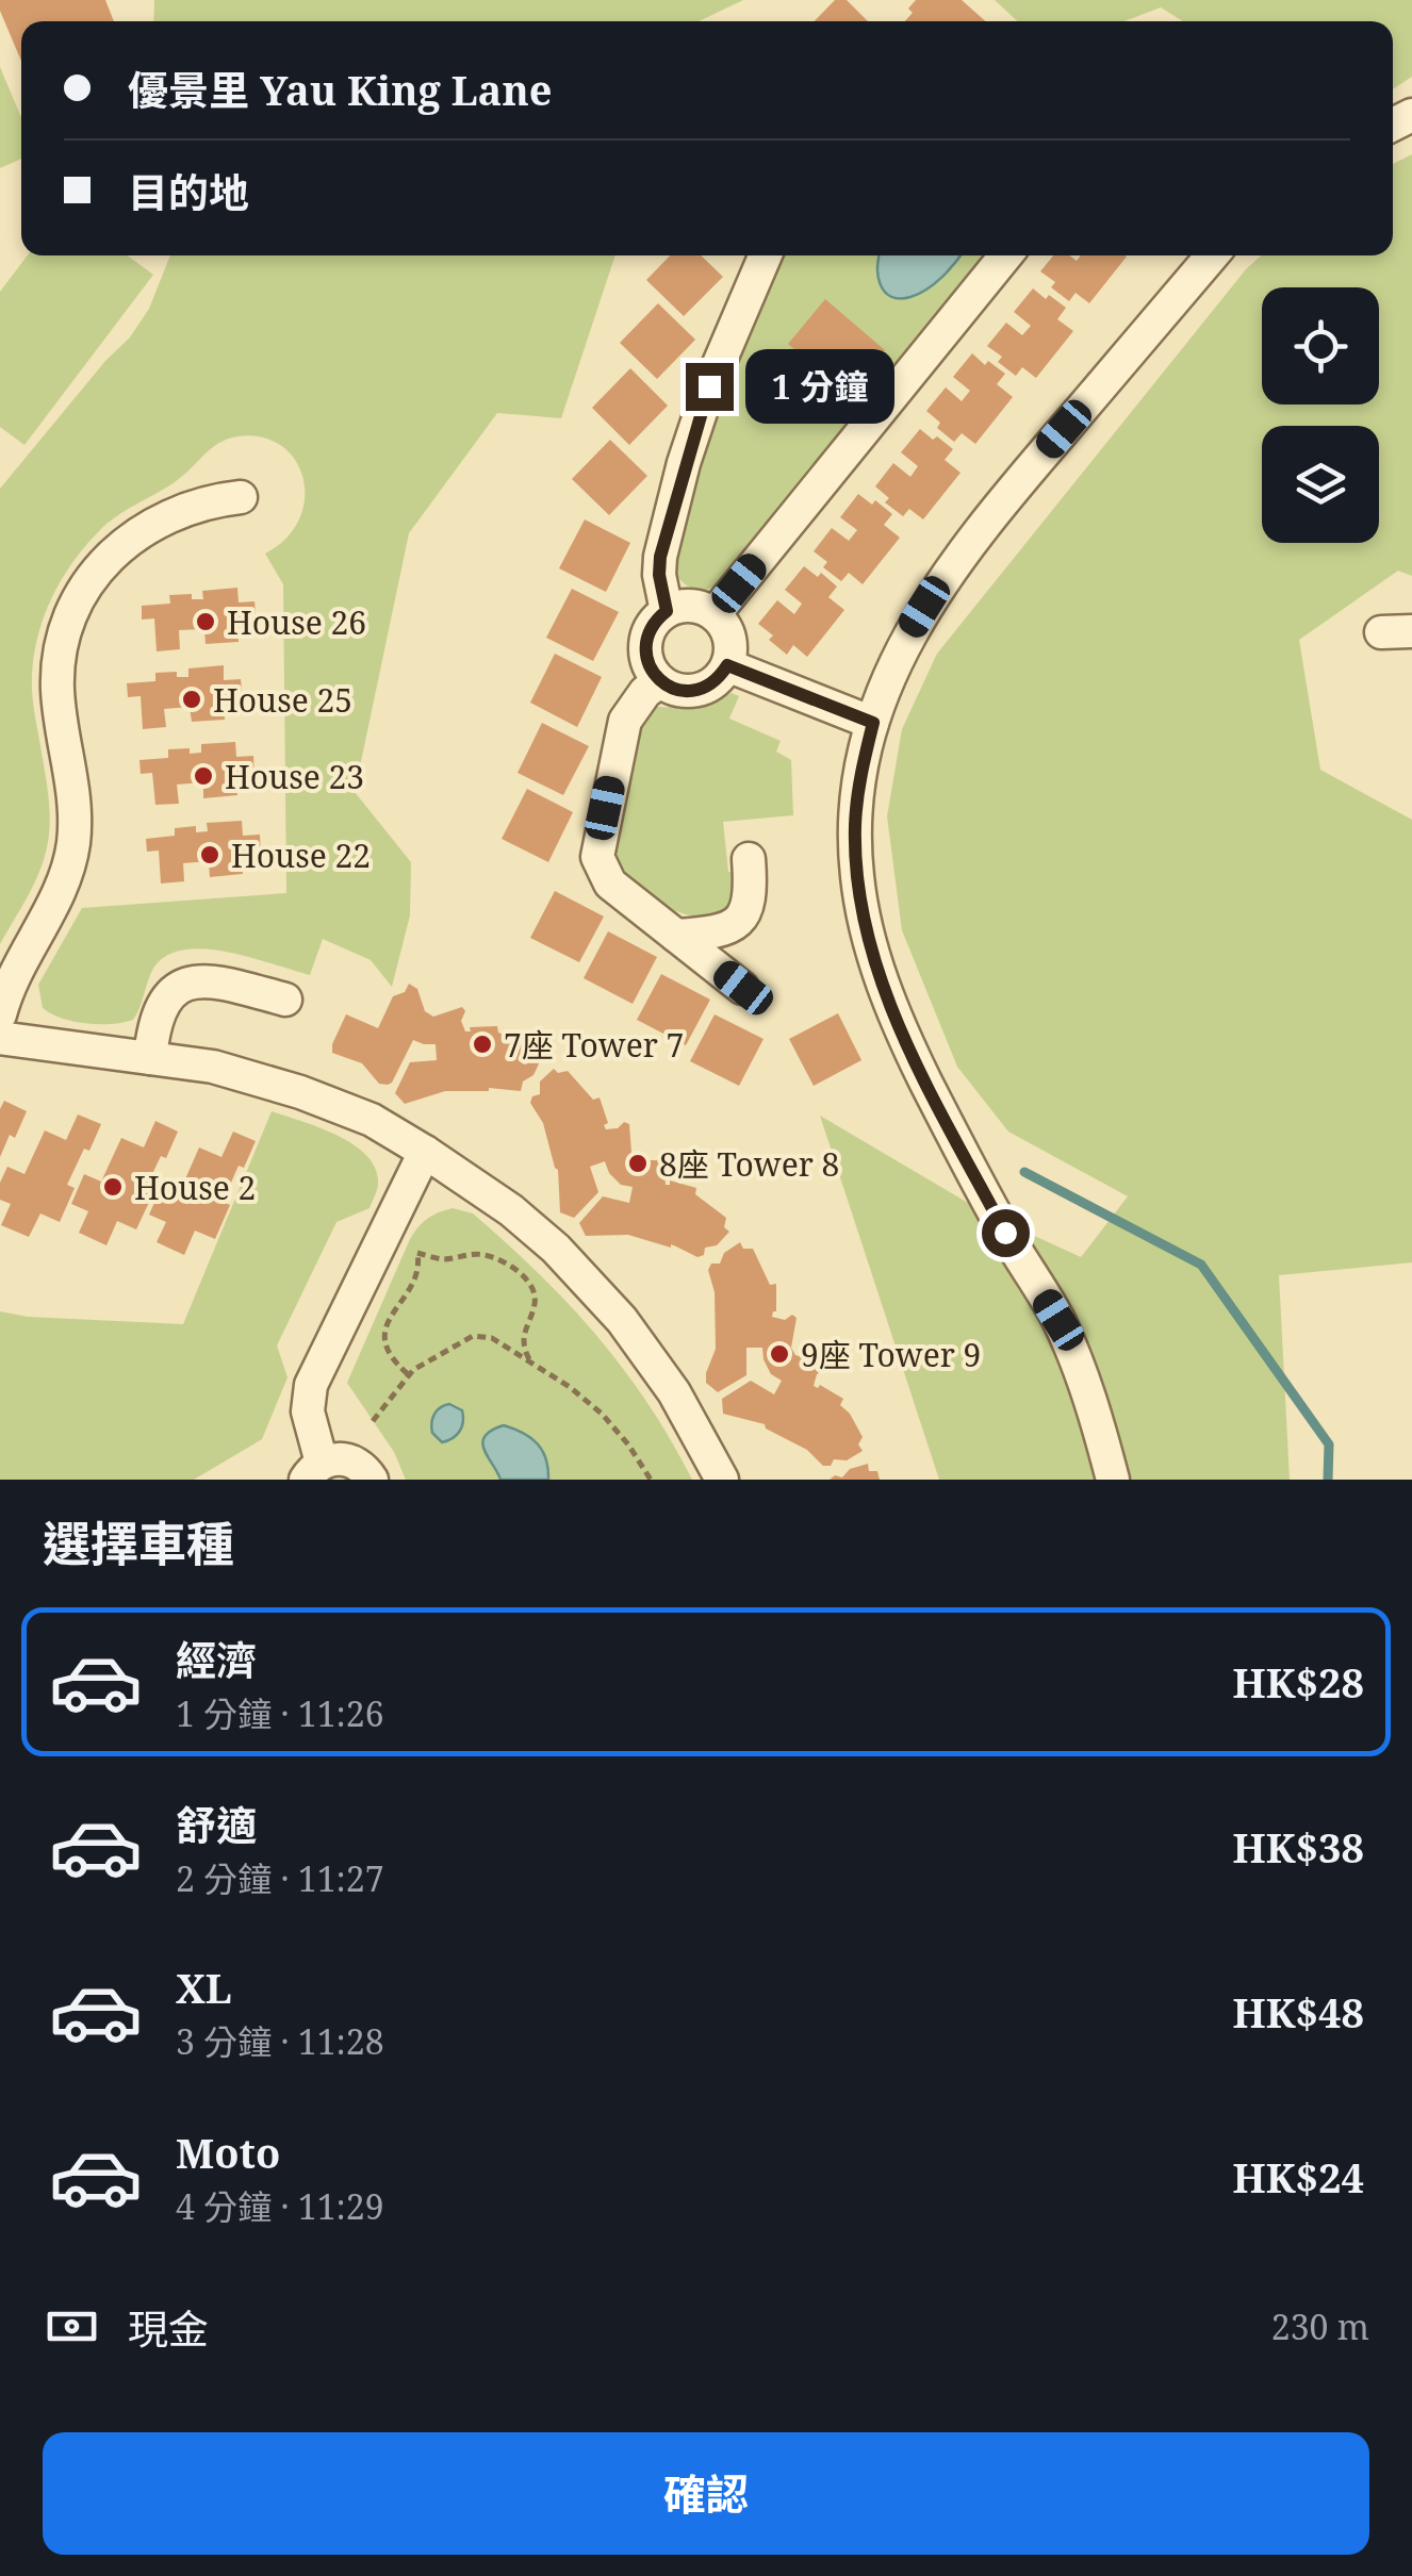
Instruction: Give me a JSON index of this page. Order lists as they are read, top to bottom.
{
  "places": [
    "House 26",
    "House 25",
    "House 23",
    "House 22",
    "7座 Tower 7",
    "8座 Tower 8",
    "House 2",
    "9座 Tower 9"
  ],
  "page": {
    "banner": ["優景里 Yau King Lane", "目的地"],
    "bubble": "1 分鐘",
    "heading": "選擇車種",
    "list": [
      {
        "name": "經濟",
        "note": "1 分鐘 · 11:26",
        "value": "HK$28"
      },
      {
        "name": "舒適",
        "note": "2 分鐘 · 11:27",
        "value": "HK$38"
      },
      {
        "name": "XL",
        "note": "3 分鐘 · 11:28",
        "value": "HK$48"
      },
      {
        "name": "Moto",
        "note": "4 分鐘 · 11:29",
        "value": "HK$24"
      }
    ],
    "pay": ["現金", "230 m"],
    "buttons": "確認"
  }
}
